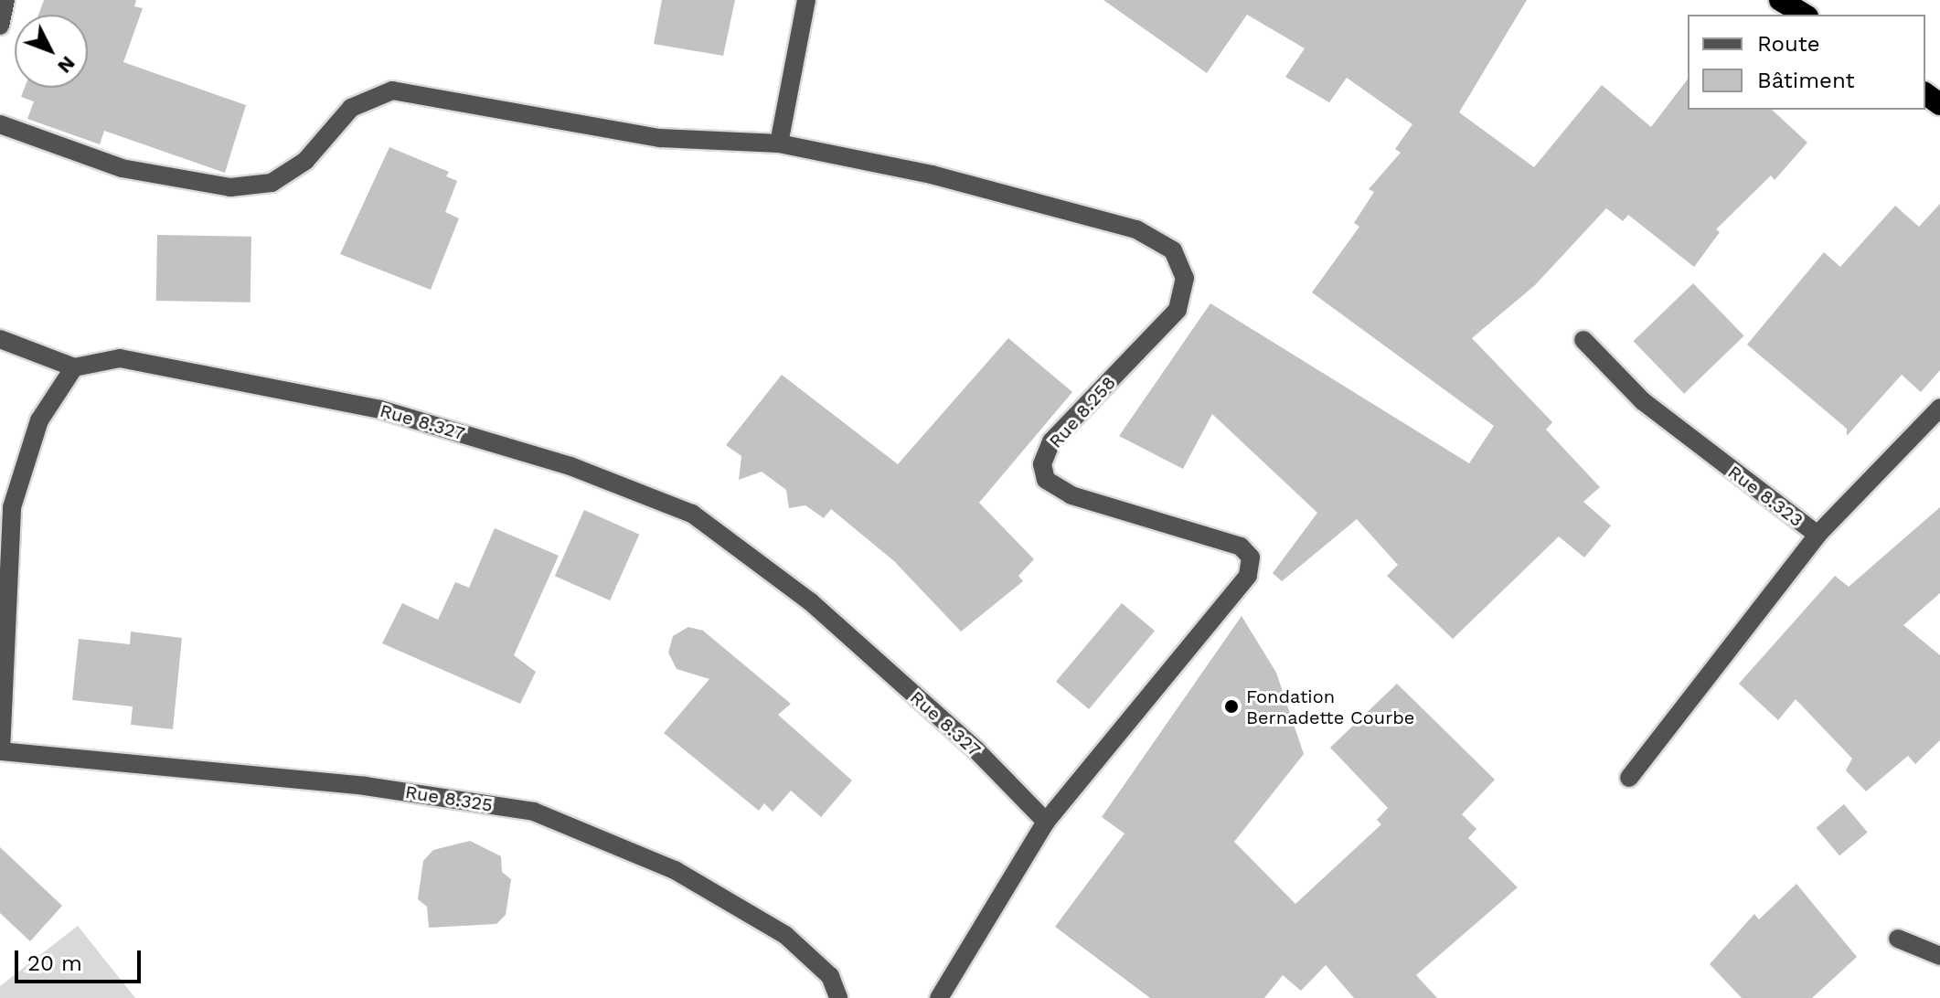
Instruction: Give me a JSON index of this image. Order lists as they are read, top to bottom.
{
  "streets": {
    "street": [
      "Rue 8.258",
      "Rue 8.327",
      "Rue 8.323",
      "Rue 8.325"
    ]
  },
  "crossings": [
    ["Rue 8.258", "Rue 8.327"]
  ],
  "places": ["Fondation Bernadette Courbe"],
  "legend": ["Route", "Bâtiment"],
  "scale_bar": "20 m",
  "north": "bottom right"
}
